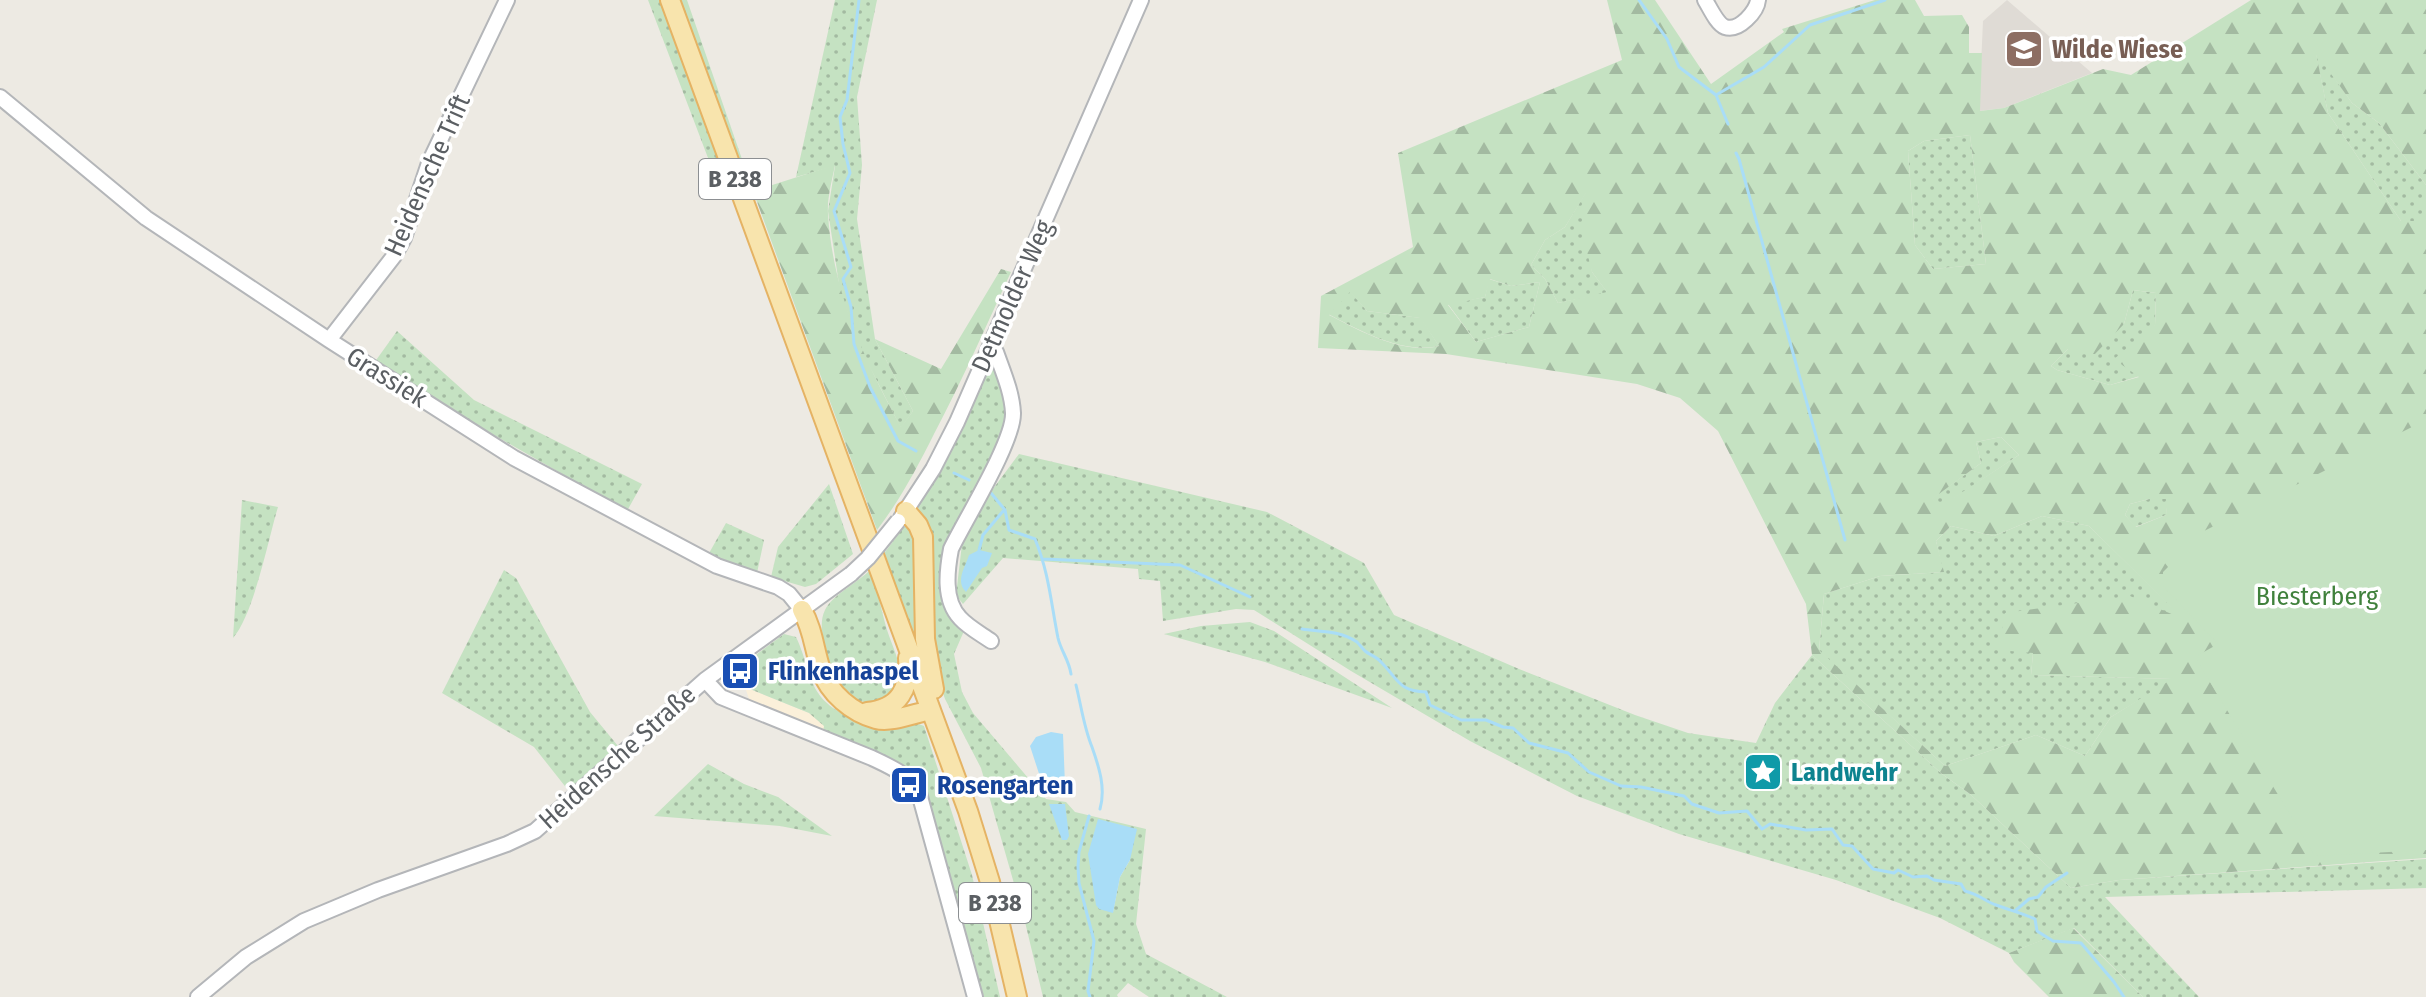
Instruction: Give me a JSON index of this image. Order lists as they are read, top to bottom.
{
  "streets": {
    "main road": ["B 238"],
    "street": [
      "Heidensche Trift",
      "Detmolder Weg",
      "Grassiek",
      "Heidensche Straße"
    ]
  },
  "crossings": [
    ["Heidensche Trift", "Grassiek"],
    ["B 238", "Detmolder Weg"],
    ["Detmolder Weg", "Heidensche Straße"],
    ["Grassiek", "Heidensche Straße"]
  ],
  "parks": ["Biesterberg"],
  "places": {
    "school or university": ["Wilde Wiese"],
    "bus stop": ["Flinkenhaspel", "Rosengarten"],
    "place": ["Landwehr"]
  }
}
